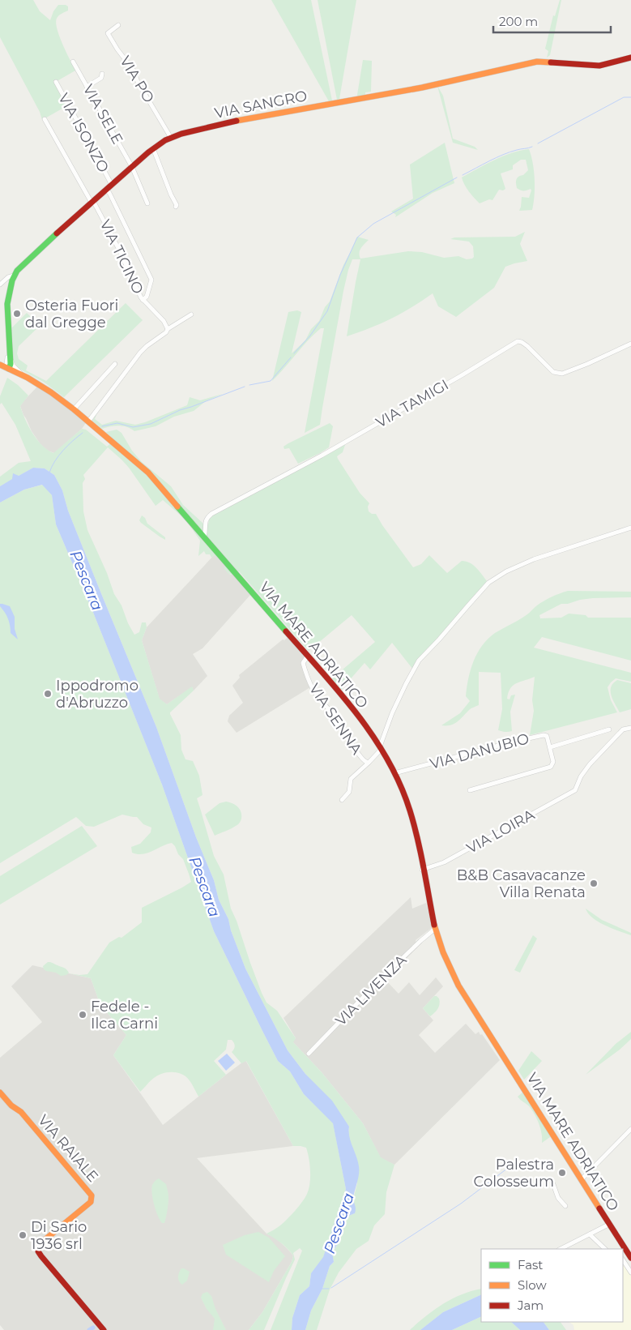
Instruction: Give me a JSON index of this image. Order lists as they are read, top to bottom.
{
  "streets": {
    "main road": ["VIA SANGRO", "VIA MARE ADRIATICO", "VIA RAIALE"],
    "street": [
      "VIA PO",
      "VIA SELE",
      "VIA ISONZO",
      "VIA TICINO",
      "VIA TAMIGI",
      "VIA SENNA",
      "VIA DANUBIO",
      "VIA LOIRA",
      "VIA LIVENZA"
    ]
  },
  "crossings": [
    ["VIA PO", "VIA SANGRO"],
    ["VIA SANGRO", "VIA SELE"],
    ["VIA SANGRO", "VIA ISONZO"],
    ["VIA SANGRO", "VIA TICINO"],
    ["VIA SANGRO", "VIA MARE ADRIATICO"],
    ["VIA TAMIGI", "VIA MARE ADRIATICO"],
    ["VIA MARE ADRIATICO", "VIA SENNA"],
    ["VIA MARE ADRIATICO", "VIA DANUBIO"],
    ["VIA MARE ADRIATICO", "VIA LOIRA"],
    ["VIA MARE ADRIATICO", "VIA LIVENZA"]
  ],
  "water": ["Pescara"],
  "places": [
    "Osteria Fuori dal Gregge",
    "Ippodromo d'Abruzzo",
    "B&B Casavacanze Villa Renata",
    "Fedele - Ilca Carni",
    "Palestra Colosseum",
    "Di Sario 1936 srl"
  ],
  "legend": ["Fast", "Slow", "Jam"],
  "scale_bar": "200 m"
}
